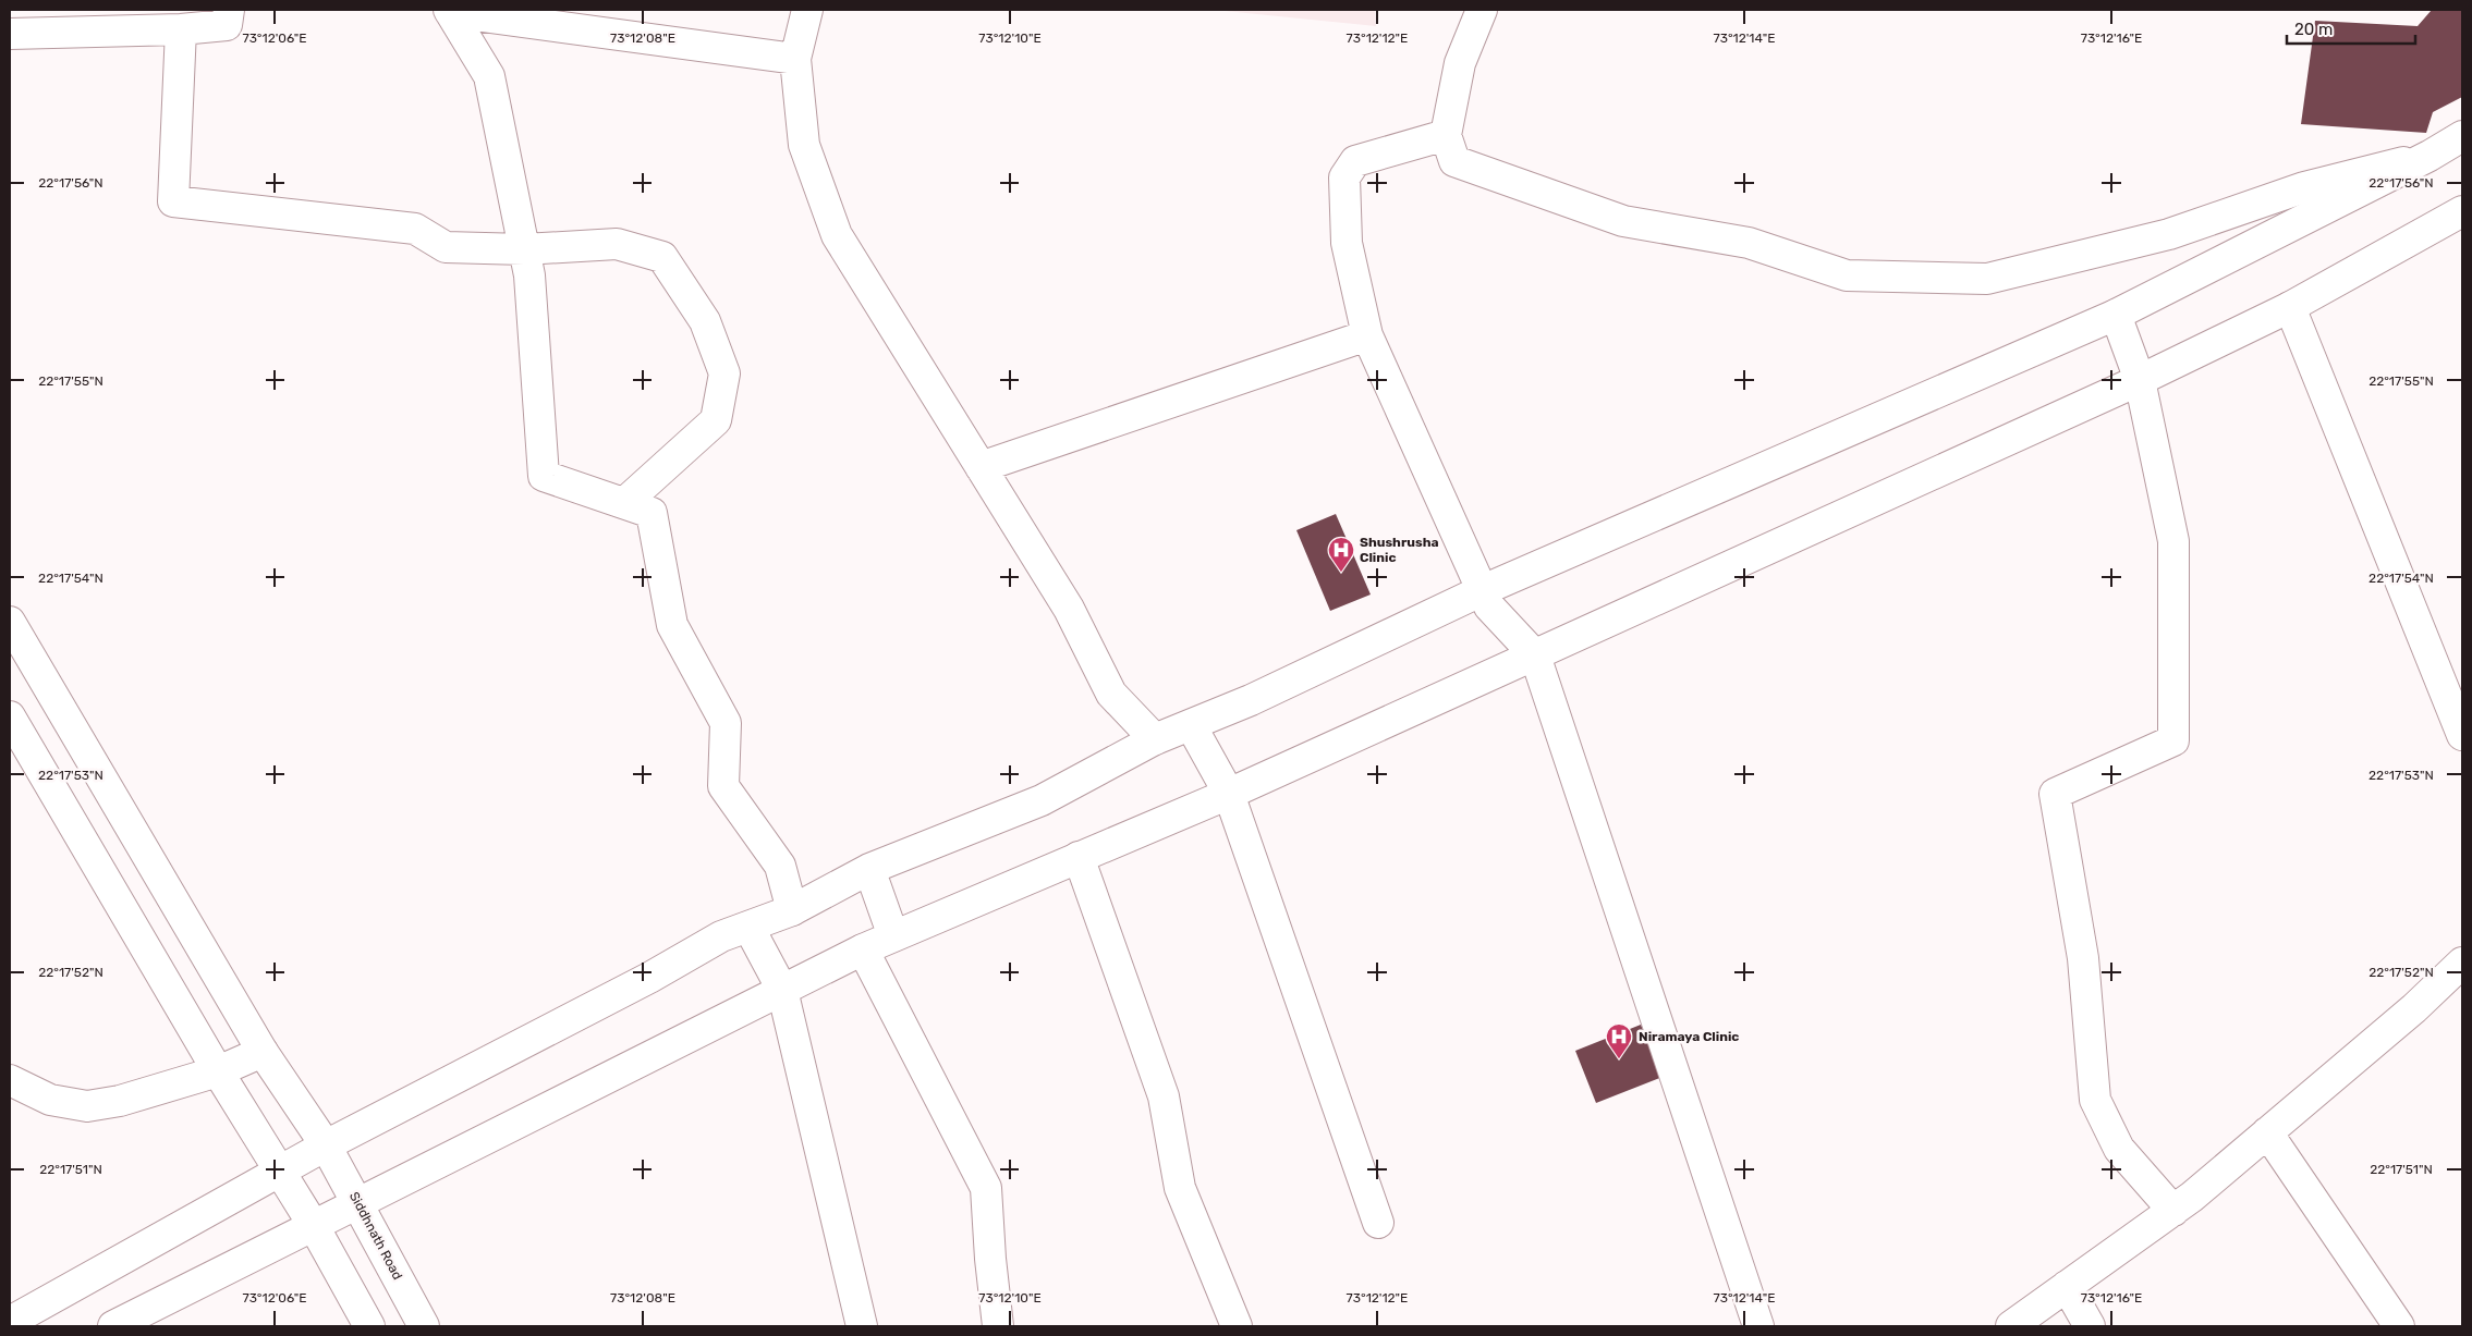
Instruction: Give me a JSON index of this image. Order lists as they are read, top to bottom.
{
  "streets": {
    "street": ["Siddhnath Road"]
  },
  "places": {
    "hospital": ["Shushrusha Clinic", "Niramaya Clinic"]
  },
  "scale_bar": "20 m",
  "coordinates": [
    "73°12'06\"E",
    "73°12'08\"E",
    "73°12'10\"E",
    "73°12'12\"E",
    "73°12'14\"E",
    "73°12'16\"E",
    "22°17'56\"N",
    "22°17'55\"N",
    "22°17'54\"N",
    "22°17'53\"N",
    "22°17'52\"N",
    "22°17'51\"N"
  ]
}
